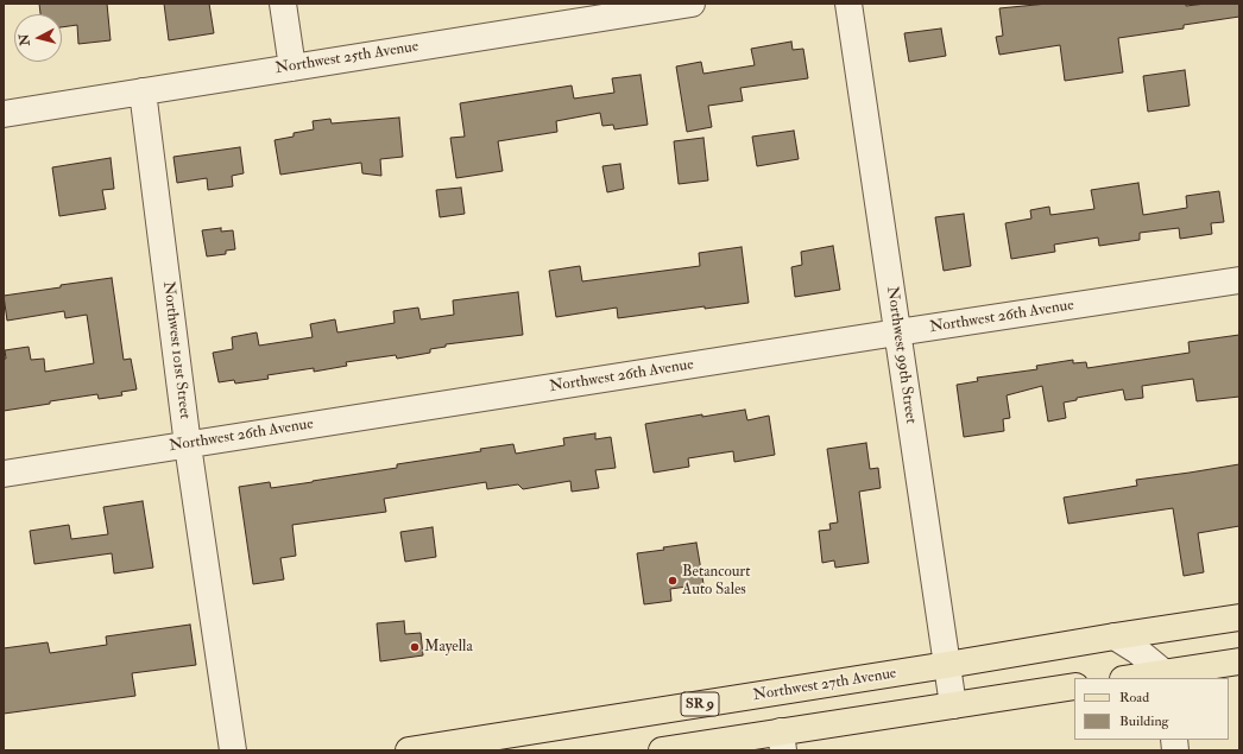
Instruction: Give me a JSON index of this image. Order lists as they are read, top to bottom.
{
  "streets": {
    "main road": ["Northwest 27th Avenue", "SR 9"],
    "street": [
      "Northwest 25th Avenue",
      "Northwest 26th Avenue",
      "Northwest 101st Street",
      "Northwest 99th Street"
    ]
  },
  "crossings": [
    ["Northwest 25th Avenue", "Northwest 101st Street"],
    ["Northwest 26th Avenue", "Northwest 101st Street"],
    ["Northwest 26th Avenue", "Northwest 99th Street"],
    ["Northwest 99th Street", "Northwest 27th Avenue"]
  ],
  "places": ["Betancourt Auto Sales", "Mayella"],
  "legend": ["Road", "Building"],
  "north": "left"
}
